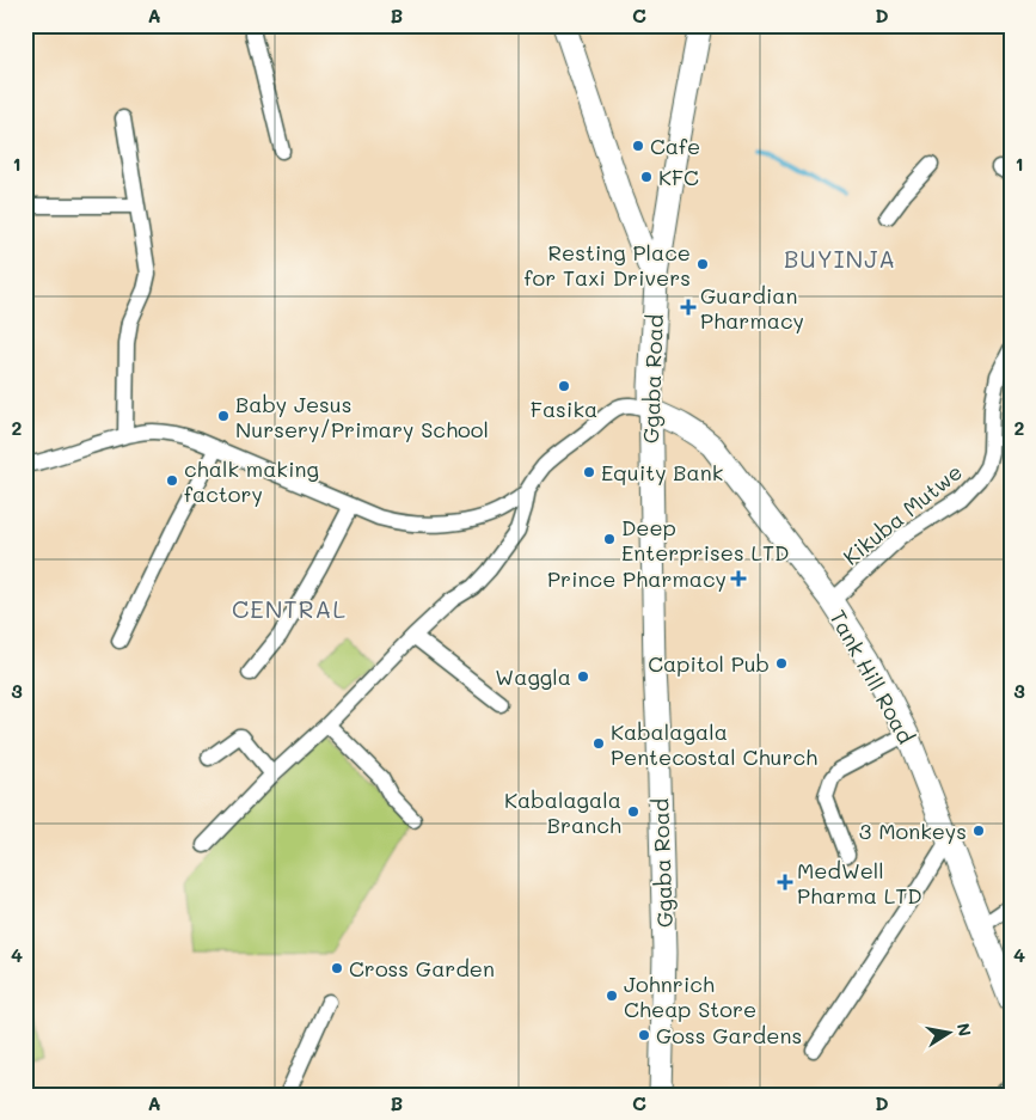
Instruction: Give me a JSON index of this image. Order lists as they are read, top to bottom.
{
  "streets": {
    "main road": ["Ggaba Road", "Tank Hill Road"],
    "street": ["Kikuba Mutwe"]
  },
  "crossings": [
    ["Ggaba Road", "Tank Hill Road"],
    ["Kikuba Mutwe", "Tank Hill Road"]
  ],
  "districts": ["BUYINJA", "CENTRAL"],
  "places": {
    "other": [
      "Cafe",
      "KFC",
      "Resting Place for Taxi Drivers",
      "Fasika",
      "Baby Jesus Nursery/Primary School",
      "Equity Bank",
      "chalk making factory",
      "Deep Enterprises LTD",
      "Capitol Pub",
      "Waggla",
      "Kabalagala Pentecostal Church",
      "Kabalagala Branch",
      "3 Monkeys",
      "Cross Garden",
      "Johnrich Cheap Store",
      "Goss Gardens"
    ],
    "health": ["Guardian Pharmacy", "Prince Pharmacy", "MedWell Pharma LTD"]
  },
  "north": "right",
  "grid": {
    "columns": [
      "A",
      "B",
      "C",
      "D"
    ],
    "rows": [
      "1",
      "2",
      "3",
      "4"
    ]
  }
}
